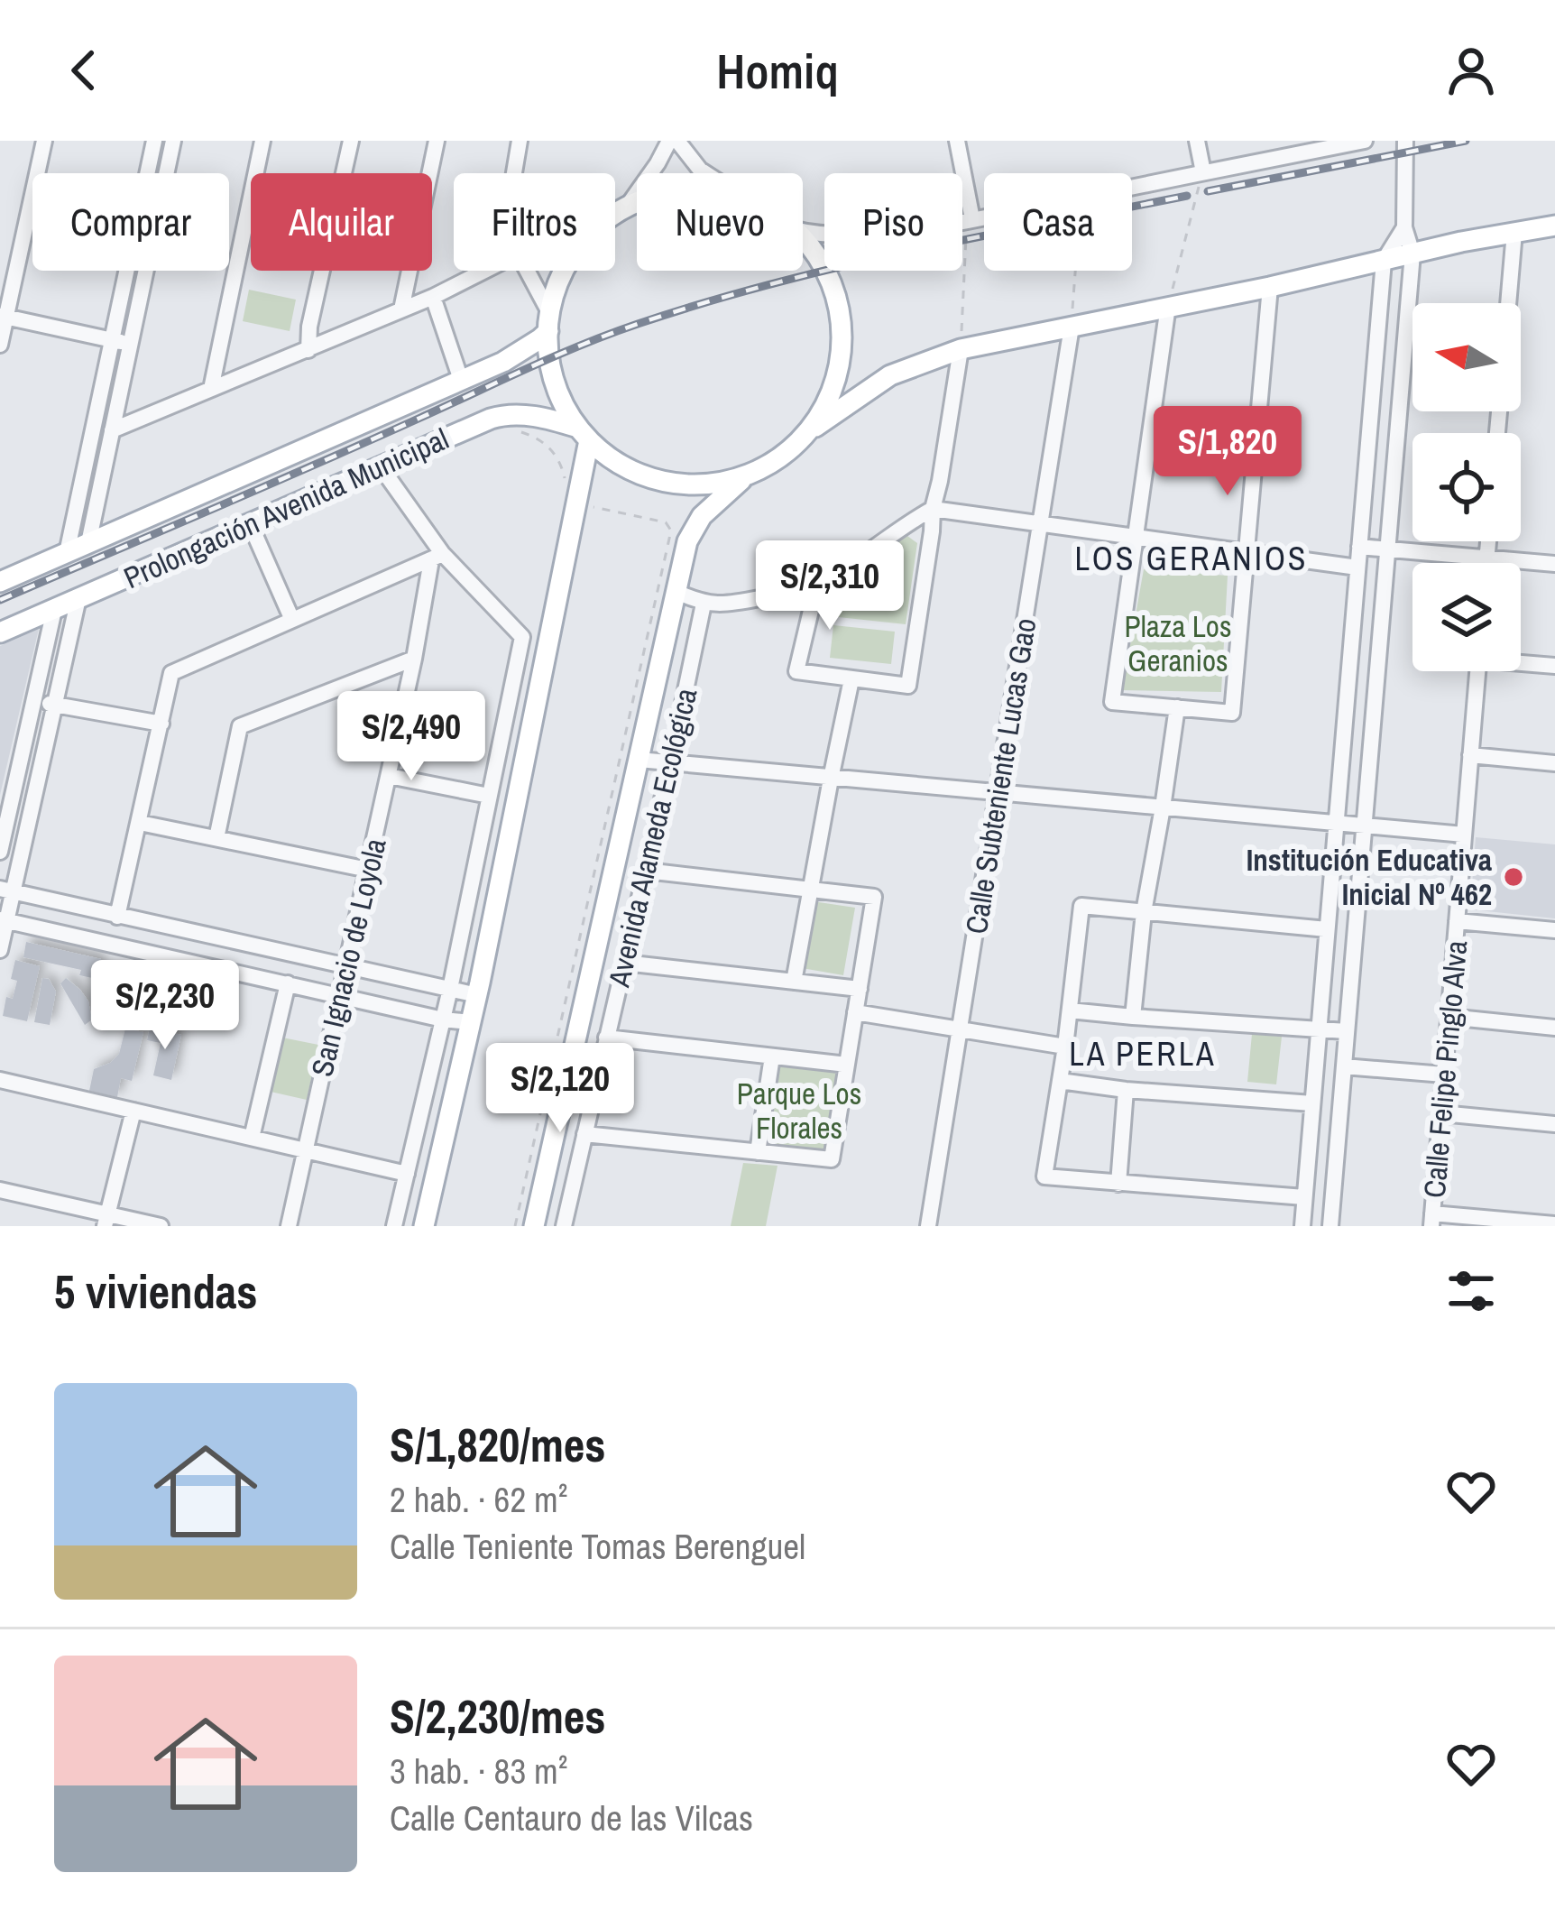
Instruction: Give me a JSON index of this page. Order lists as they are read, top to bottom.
{
  "streets": {
    "main road": ["Prolongación Avenida Municipal", "Avenida Alameda Ecológica"],
    "street": ["Calle Subteniente Lucas Gao", "San Ignacio de Loyola", "Calle Felipe Pinglo Alva"]
  },
  "crossings": [
    ["Prolongación Avenida Municipal", "Calle Subteniente Lucas Gao"],
    ["Prolongación Avenida Municipal", "Avenida Alameda Ecológica"]
  ],
  "districts": ["LOS GERANIOS", "LA PERLA"],
  "parks": ["Plaza Los Geranios", "Parque Los Florales"],
  "places": ["Institución Educativa Inicial Nº 462"],
  "north": "left",
  "page": {
    "header": "Homiq",
    "chip": [
      "Comprar",
      "Alquilar",
      "Filtros",
      "Nuevo",
      "Piso",
      "Casa"
    ],
    "price": [
      "S/1,820",
      "S/2,310",
      "S/2,490",
      "S/2,230",
      "S/2,120"
    ],
    "heading": "5 viviendas",
    "list": [
      {
        "name": "S/1,820/mes",
        "note": "2 hab. · 62 m² · Calle Teniente Tomas Berenguel"
      },
      {
        "name": "S/2,230/mes",
        "note": "3 hab. · 83 m² · Calle Centauro de las Vilcas"
      }
    ]
  }
}
